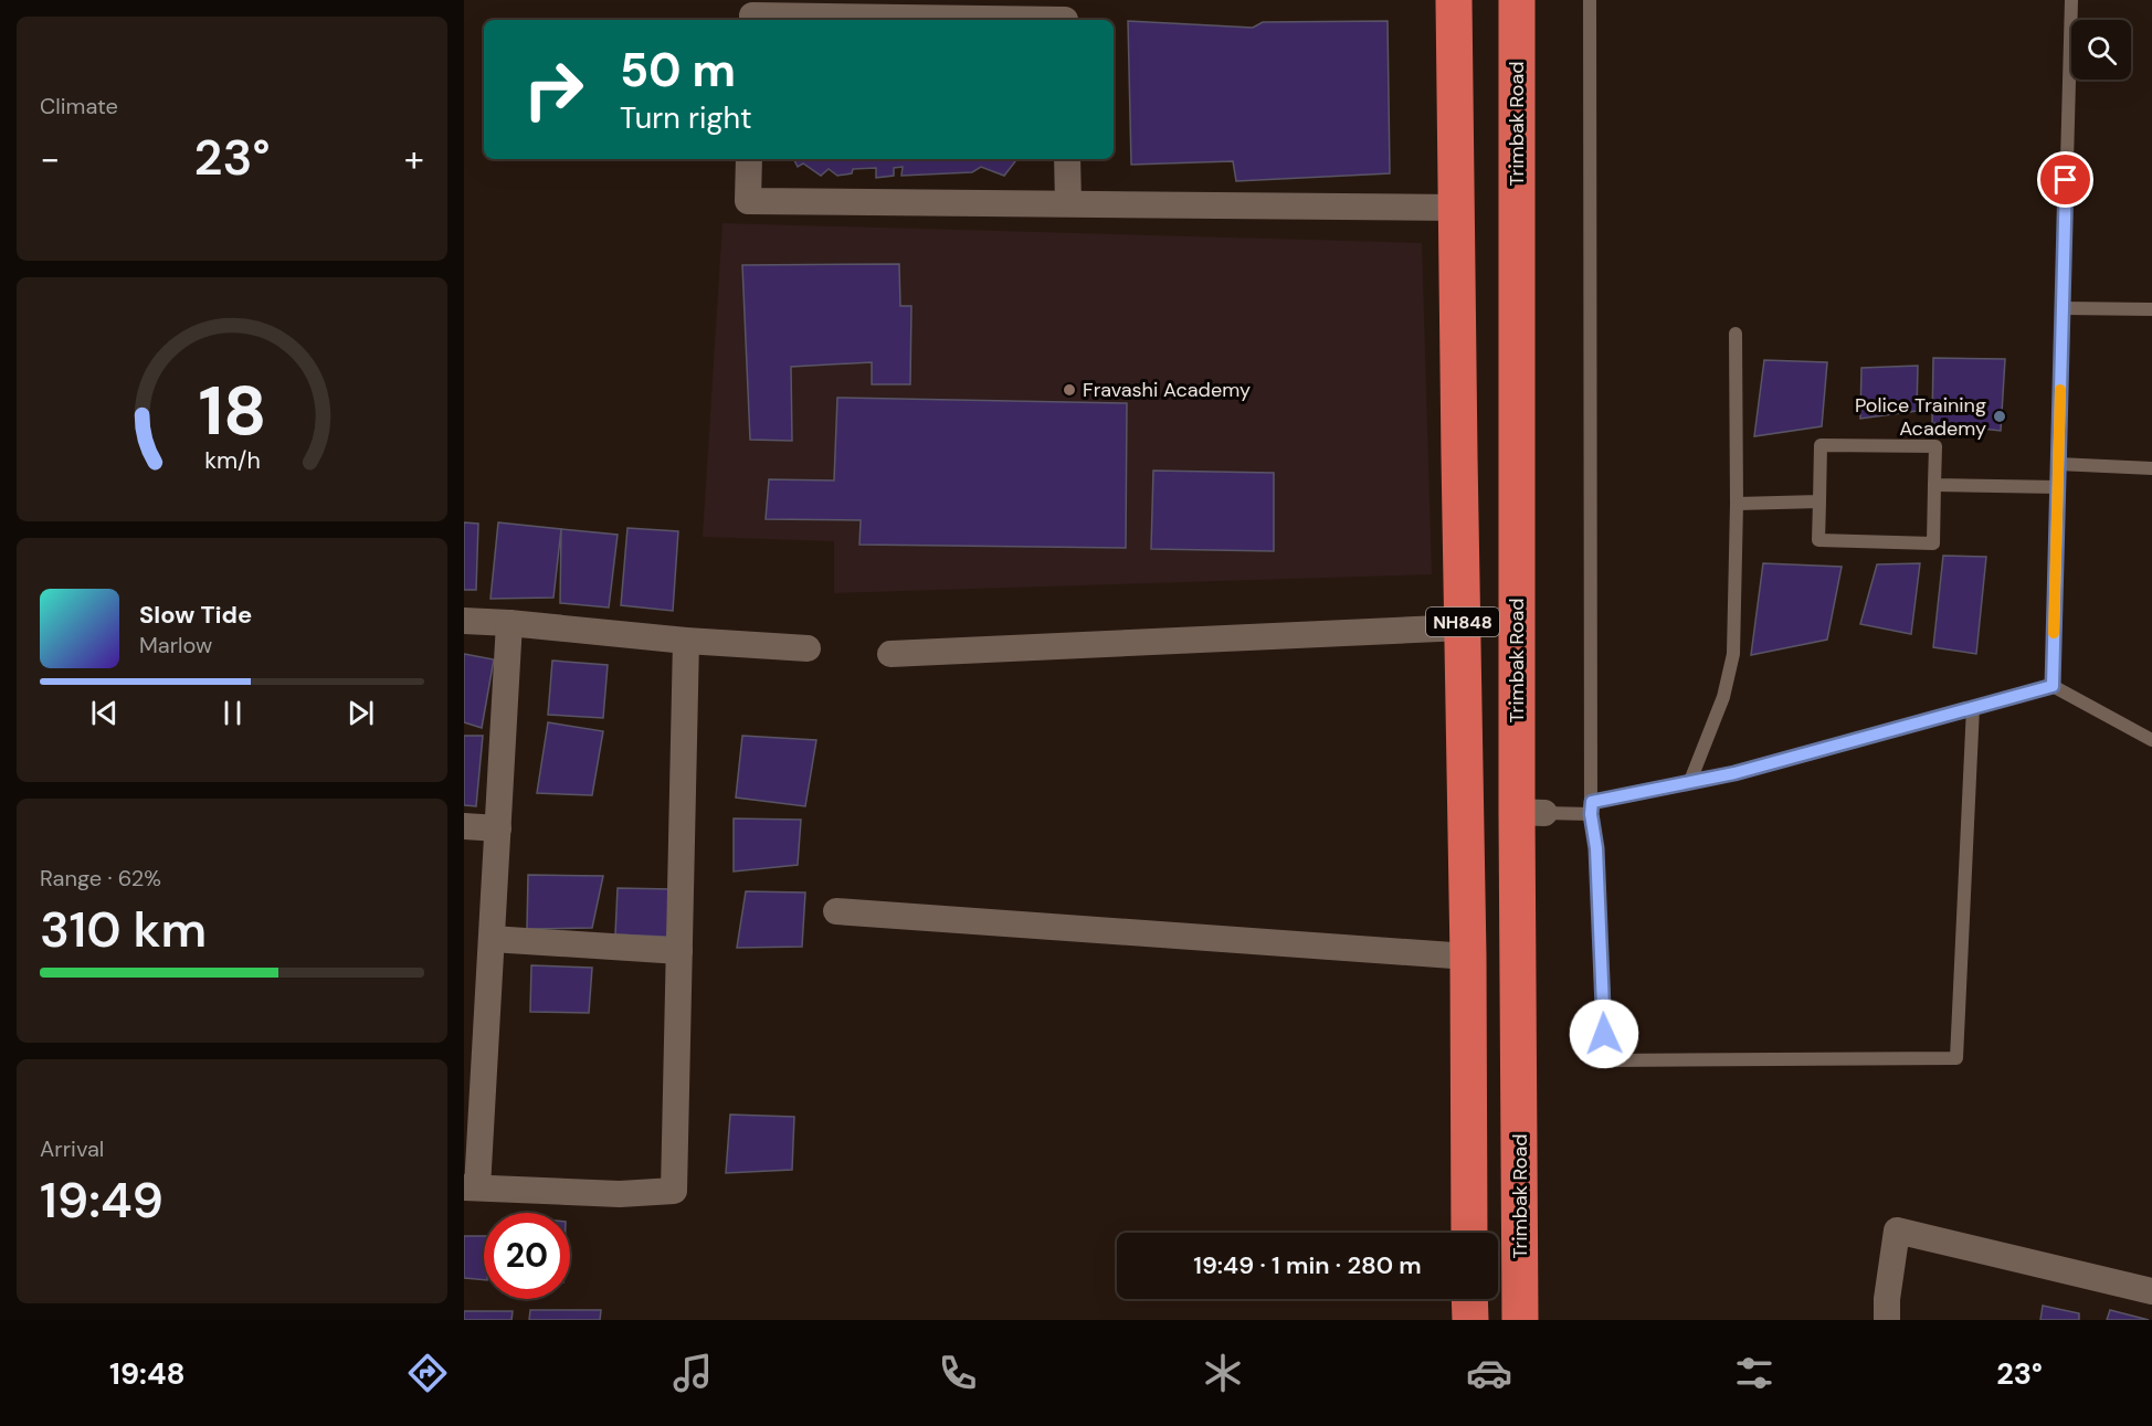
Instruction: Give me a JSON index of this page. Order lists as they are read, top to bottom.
{
  "streets": {
    "highway": ["Trimbak Road", "NH848"]
  },
  "places": ["Fravashi Academy", "Police Training Academy"],
  "page": {
    "tile": [
      "Climate",
      ["Range · 62%", "310 km"],
      ["Arrival", "19:49"]
    ],
    "turn": ["50 m", "Turn right"],
    "heat": ["−", "23°", "+"],
    "song": ["Slow Tide", "Marlow"],
    "limit": "20",
    "trip": "19:49 · 1 min · 280 m",
    "tabs": ["19:48", "23°"],
    "gauge": ["18", "km/h"]
  }
}
